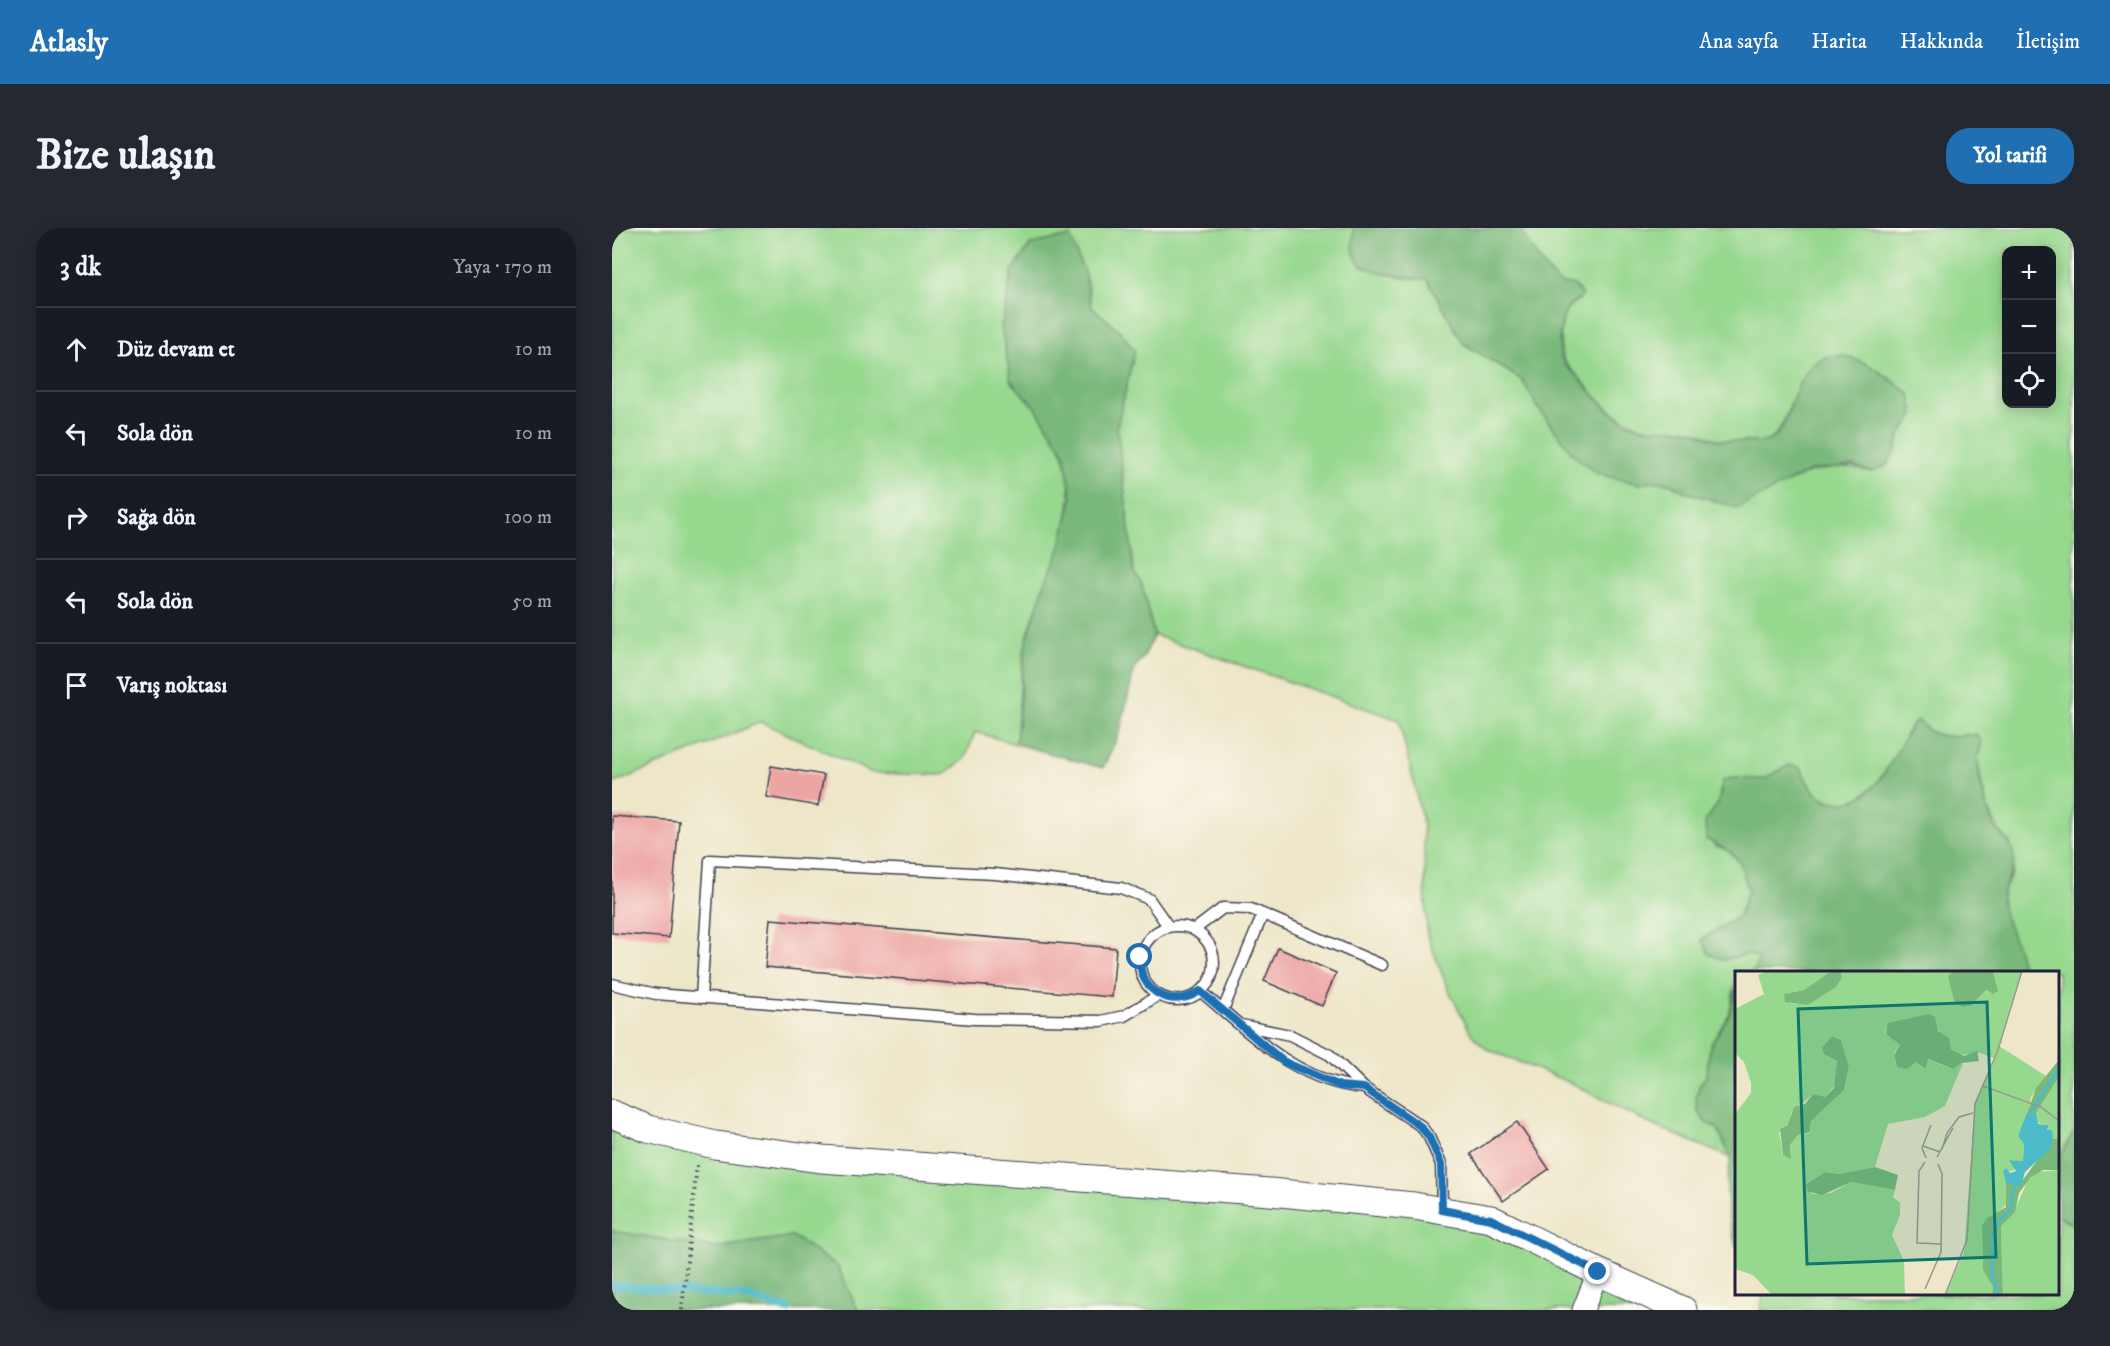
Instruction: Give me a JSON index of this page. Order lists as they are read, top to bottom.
{
  "page": {
    "header": "Atlasly",
    "nav": [
      "Ana sayfa",
      "Harita",
      "Hakkında",
      "İletişim"
    ],
    "buttons": "Yol tarifi",
    "title": "Bize ulaşın",
    "heading": ["3 dk", "Yaya · 170 m"],
    "map_buttons": ["+", "−"],
    "list": [
      ["Düz devam et", "10 m"],
      ["Sola dön", "10 m"],
      ["Sağa dön", "100 m"],
      ["Sola dön", "50 m"],
      "Varış noktası"
    ]
  }
}
